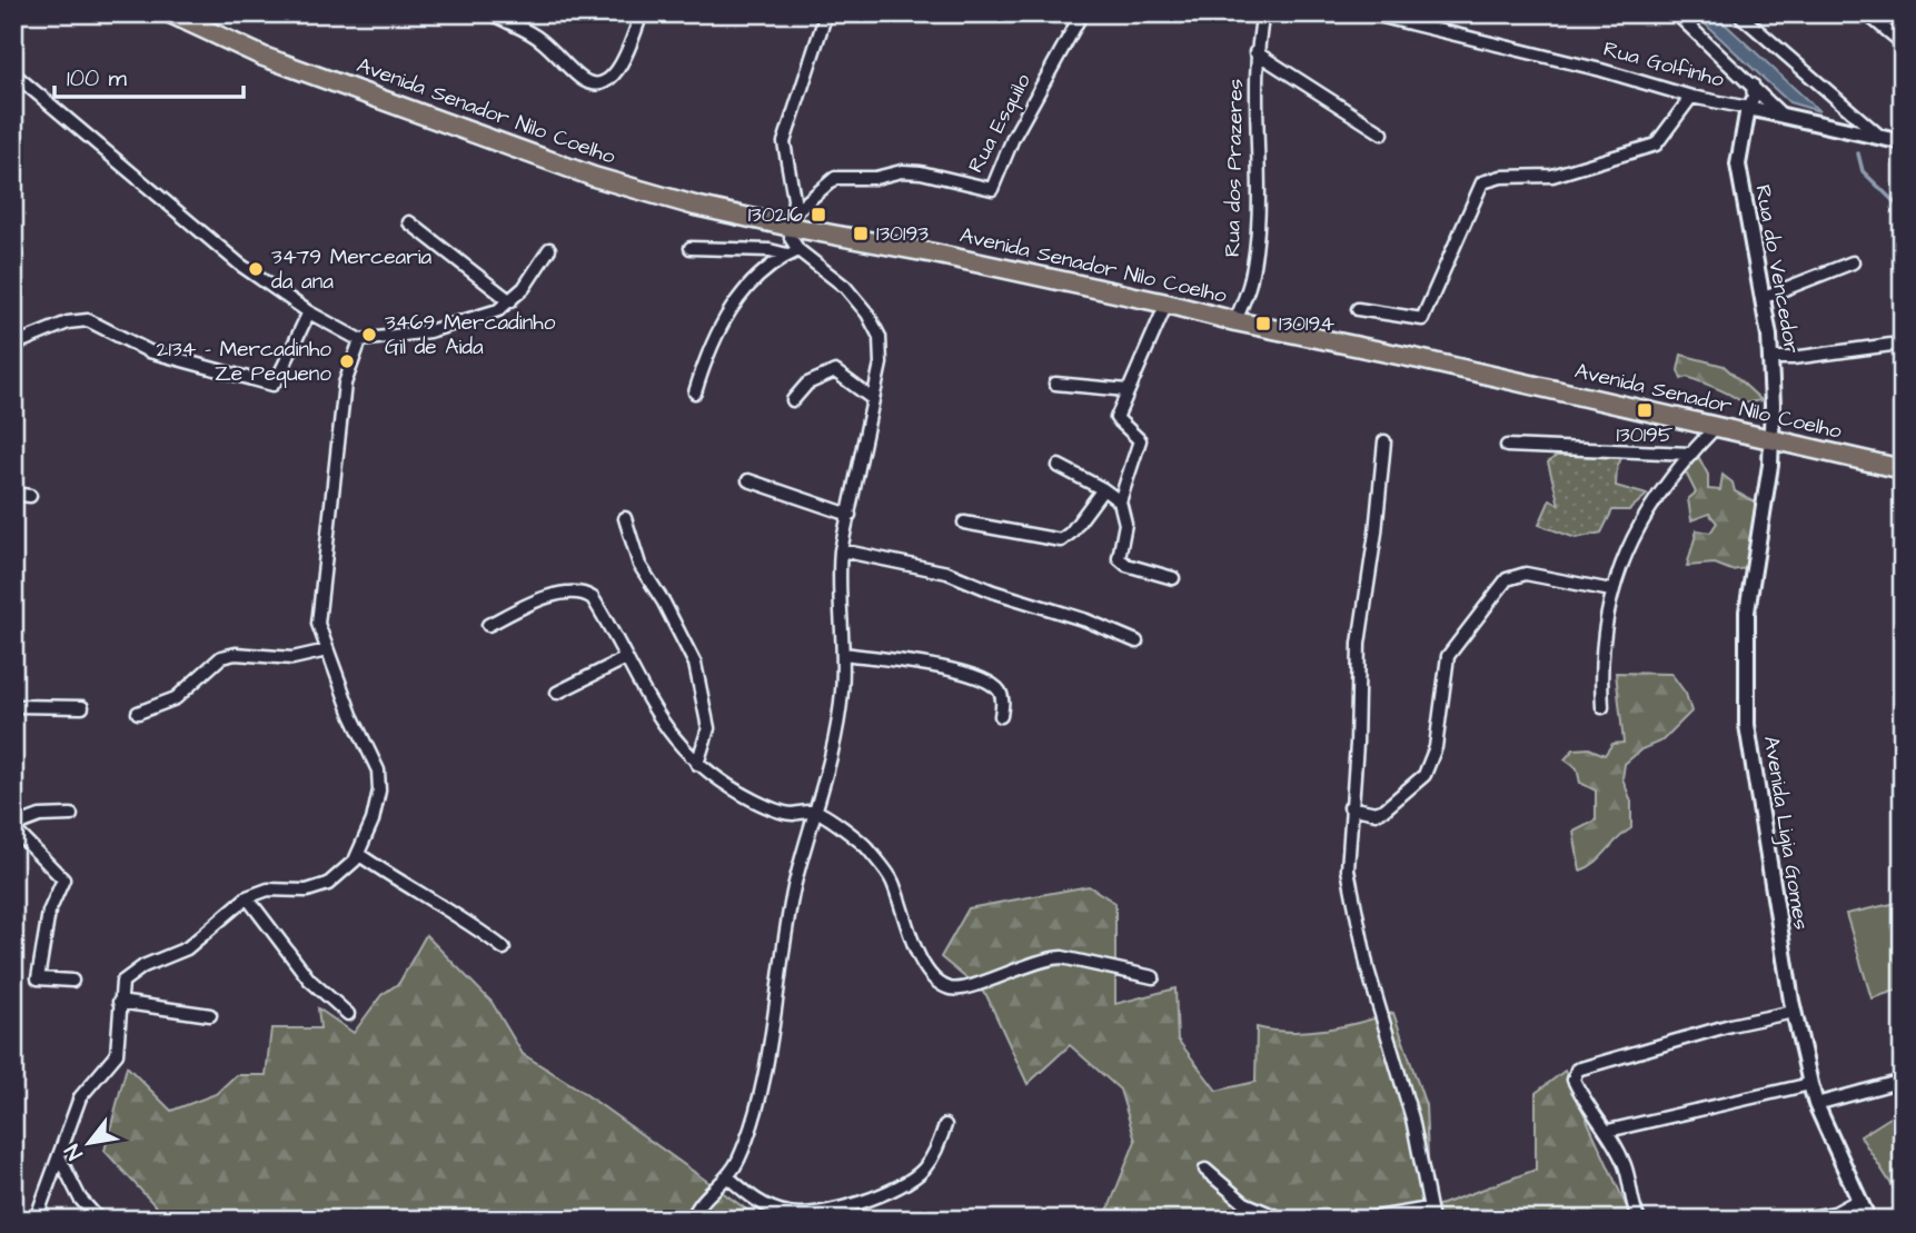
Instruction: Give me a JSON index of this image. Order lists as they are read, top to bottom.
{
  "streets": {
    "main road": ["Avenida Senador Nilo Coelho"],
    "street": [
      "Rua Golfinho",
      "Rua Esquilo",
      "Rua dos Prazeres",
      "Rua do Vencedor",
      "Avenida Ligia Gomes"
    ]
  },
  "crossings": [
    ["Rua Golfinho", "Rua do Vencedor"],
    ["Avenida Senador Nilo Coelho", "Rua Esquilo"],
    ["Avenida Senador Nilo Coelho", "Rua dos Prazeres"],
    ["Avenida Senador Nilo Coelho", "Rua do Vencedor"],
    ["Avenida Senador Nilo Coelho", "Avenida Ligia Gomes"],
    ["Rua do Vencedor", "Avenida Ligia Gomes"]
  ],
  "places": {
    "transit": [
      "130216",
      "130193",
      "130194",
      "130195"
    ],
    "other": ["3479 Mercearia da ana", "3469 Mercadinho Gil de Aida", "2134 - Mercadinho Ze Pequeno"]
  },
  "scale_bar": "100 m",
  "north": "bottom left"
}
